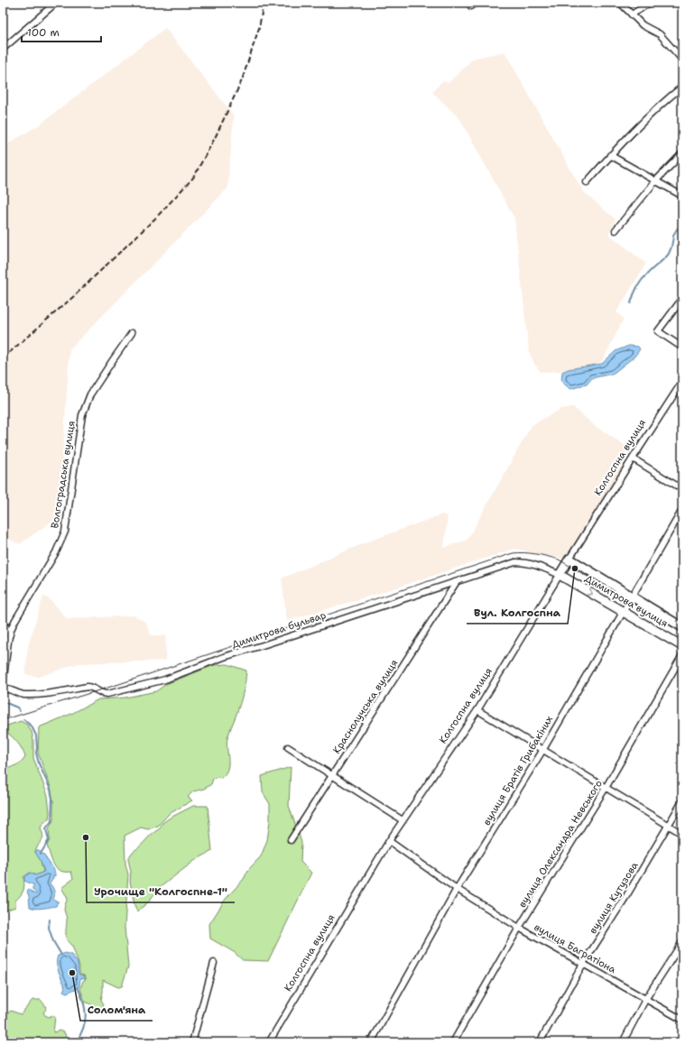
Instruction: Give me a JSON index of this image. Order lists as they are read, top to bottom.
{
  "streets": {
    "street": [
      "Колгоспна вулиця",
      "Волгоградська вулиця",
      "Димитрова вулиця",
      "Димитрова бульвар",
      "Краснолучська вулиця",
      "вулиця Братів Грибакіних",
      "вулиця Олександра Невського",
      "вулиця Кутузова",
      "вулиця Багратіона"
    ]
  },
  "crossings": [
    ["Колгоспна вулиця", "Димитрова вулиця"],
    ["Колгоспна вулиця", "Димитрова бульвар"],
    ["Колгоспна вулиця", "вулиця Багратіона"],
    ["Димитрова вулиця", "Димитрова бульвар"],
    ["Димитрова вулиця", "вулиця Братів Грибакіних"],
    ["Димитрова бульвар", "Краснолучська вулиця"],
    ["вулиця Братів Грибакіних", "вулиця Багратіона"],
    ["вулиця Олександра Невського", "вулиця Багратіона"],
    ["вулиця Кутузова", "вулиця Багратіона"]
  ],
  "places": ["Вул. Колгоспна", "Урочище \"Колгоспне-1\"", "Солом'яна"],
  "scale_bar": "100 m"
}
